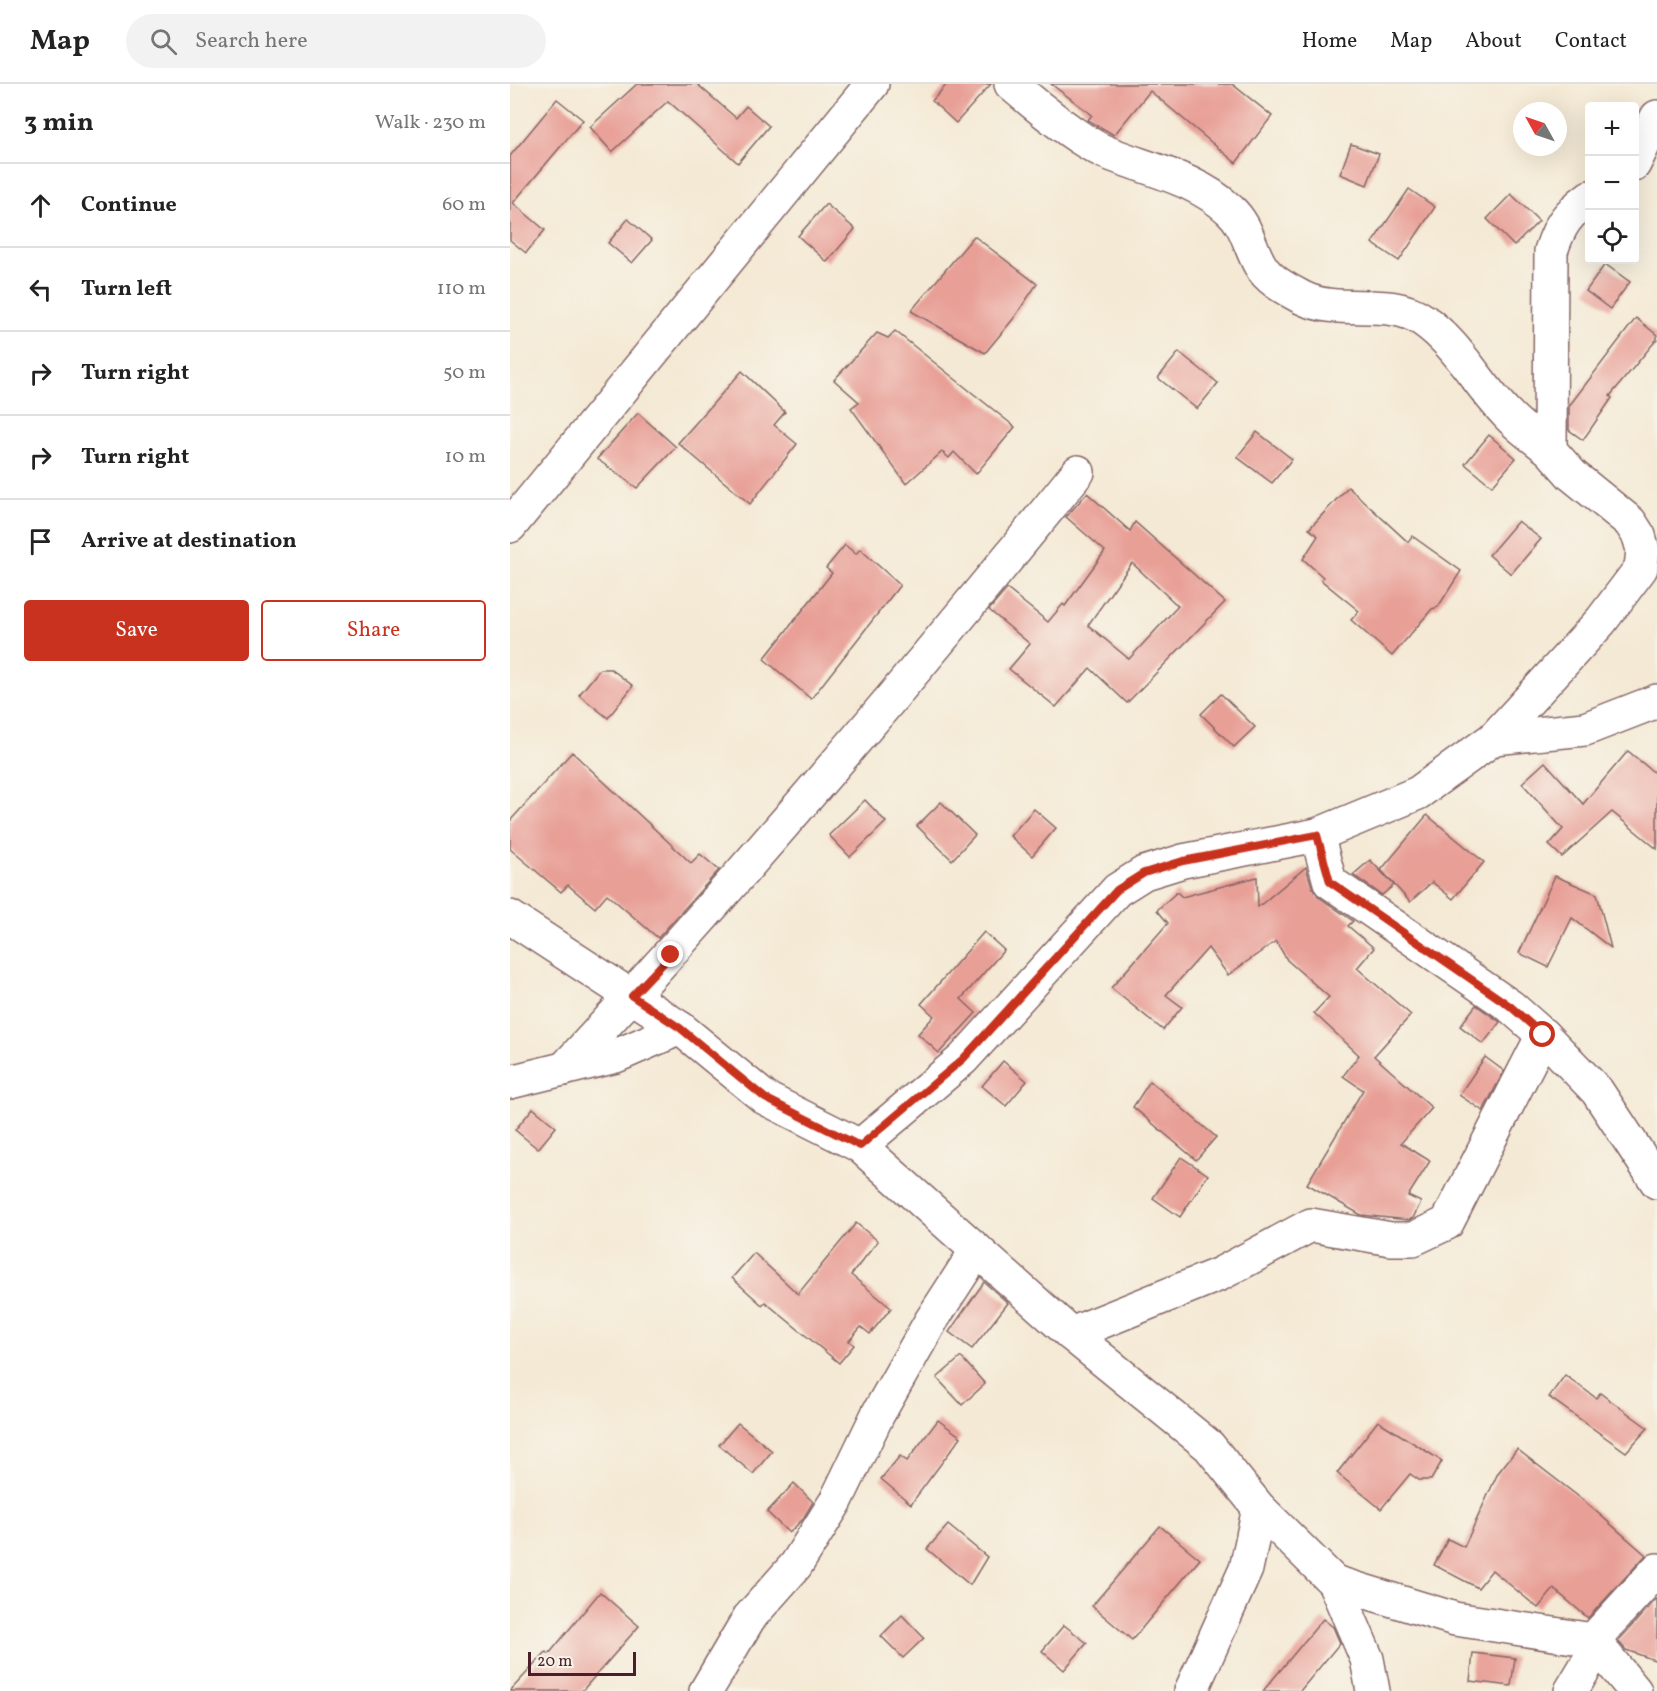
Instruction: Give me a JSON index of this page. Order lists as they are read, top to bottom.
{
  "scale_bar": "20 m",
  "north": "top left",
  "page": {
    "header": "Map",
    "search": "Search here",
    "nav": [
      "Home",
      "Map",
      "About",
      "Contact"
    ],
    "heading": ["3 min", "Walk · 230 m"],
    "map_buttons": ["+", "−"],
    "list": [
      ["Continue", "60 m"],
      ["Turn left", "110 m"],
      ["Turn right", "50 m"],
      ["Turn right", "10 m"],
      "Arrive at destination"
    ],
    "buttons": ["Save", "Share"],
    "scale": "20 m"
  }
}
